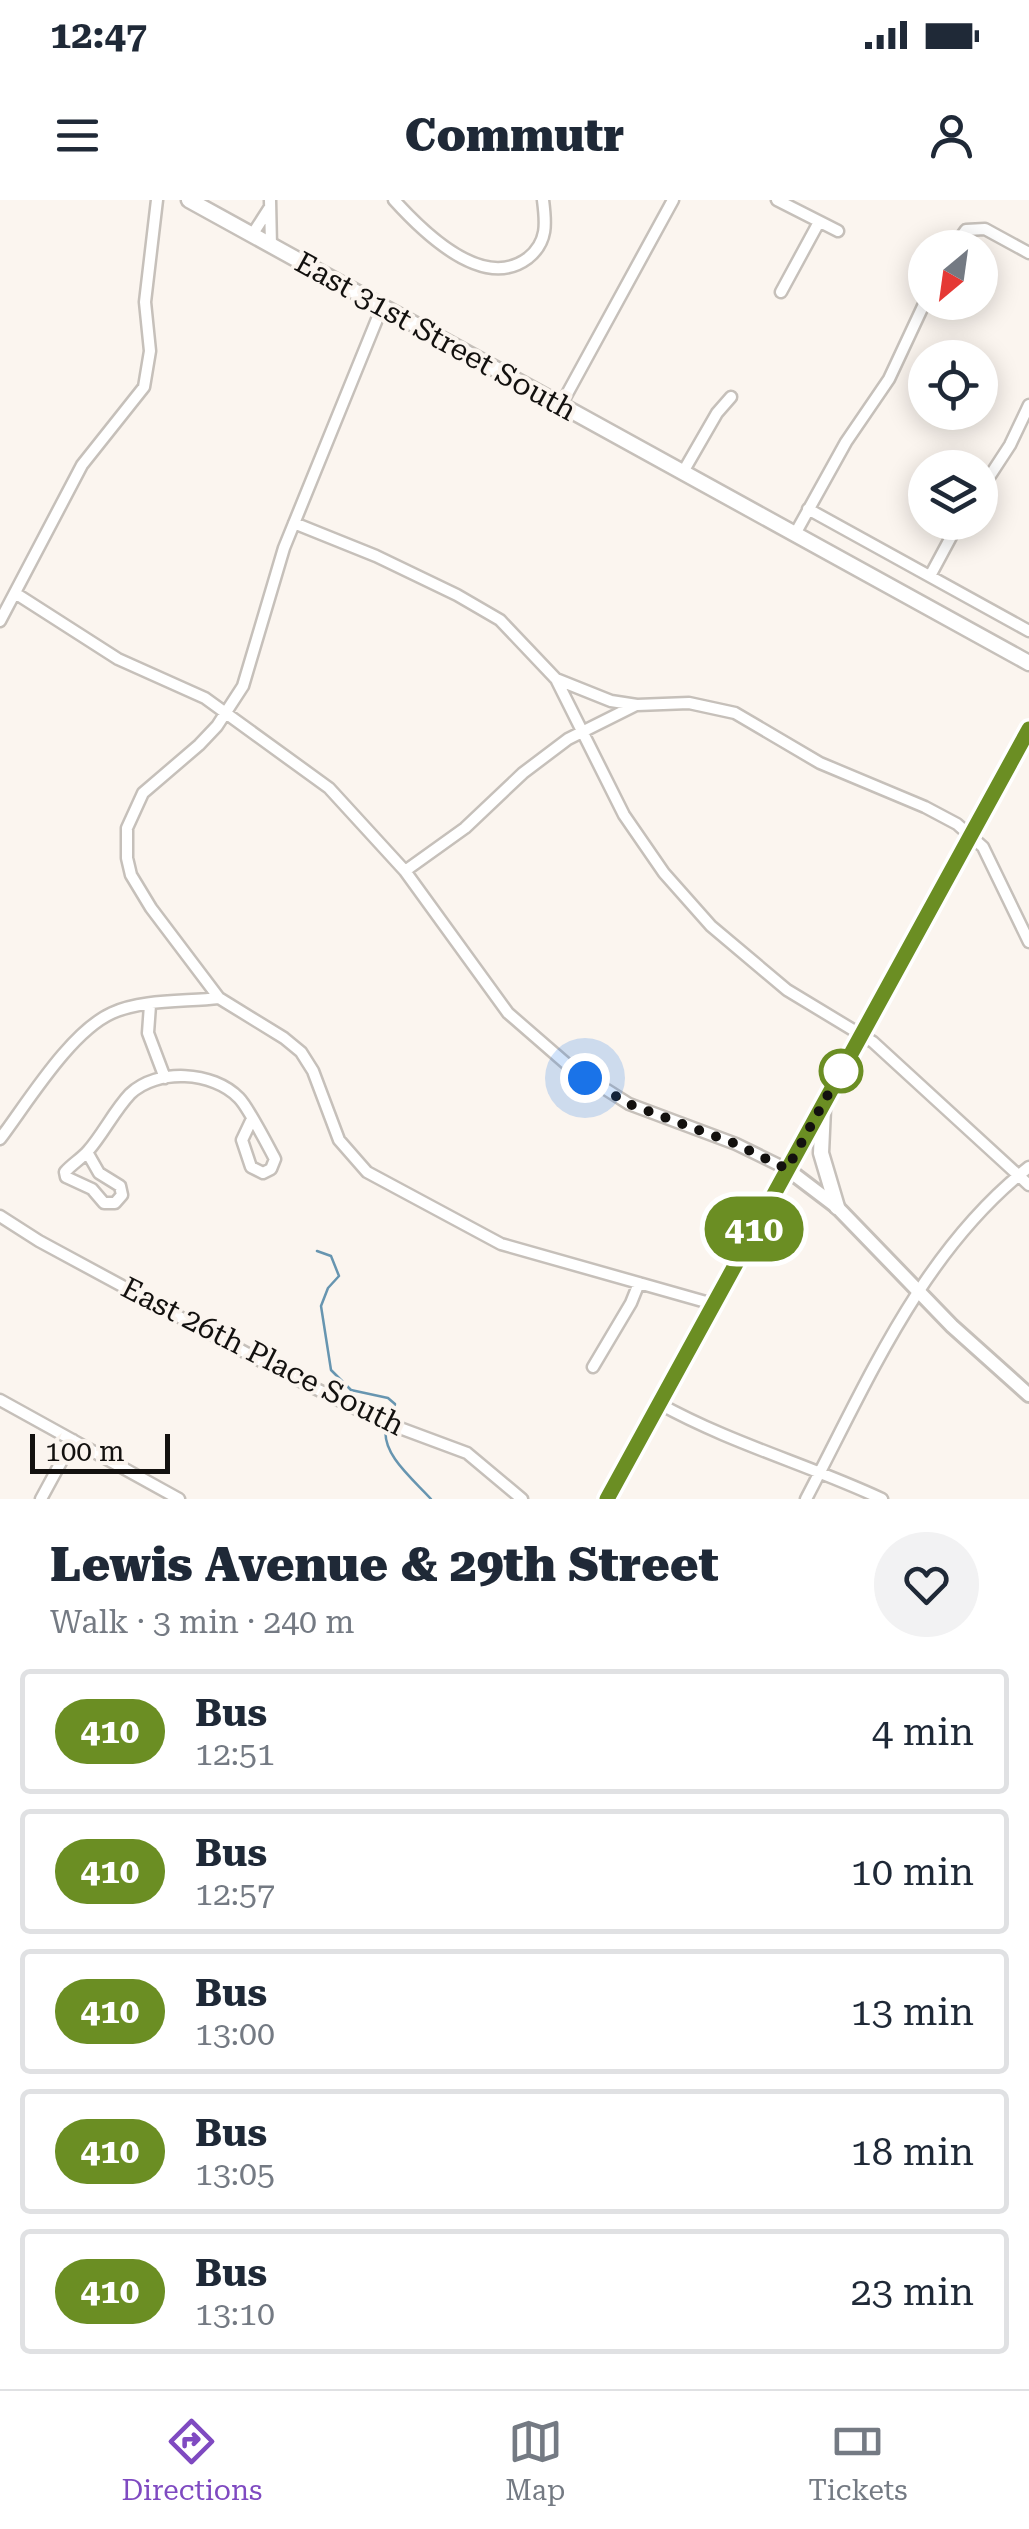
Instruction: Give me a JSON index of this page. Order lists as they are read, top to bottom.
{
  "streets": {
    "main road": ["East 31st Street South"],
    "street": ["East 26th Place South"]
  },
  "lines": ["bus line 410"],
  "scale_bar": "100 m",
  "north": "bottom left",
  "page": {
    "status": "12:47",
    "header": "Commutr",
    "on_map": "410",
    "scale": "100 m",
    "heading": ["Lewis Avenue & 29th Street", "Walk · 3 min · 240 m"],
    "list": [
      {
        "mark": "410",
        "name": "Bus",
        "note": "12:51",
        "value": "4 min"
      },
      {
        "mark": "410",
        "name": "Bus",
        "note": "12:57",
        "value": "10 min"
      },
      {
        "mark": "410",
        "name": "Bus",
        "note": "13:00",
        "value": "13 min"
      },
      {
        "mark": "410",
        "name": "Bus",
        "note": "13:05",
        "value": "18 min"
      },
      {
        "mark": "410",
        "name": "Bus",
        "note": "13:10",
        "value": "23 min"
      }
    ],
    "tabs": ["Directions", "Map", "Tickets"]
  }
}
